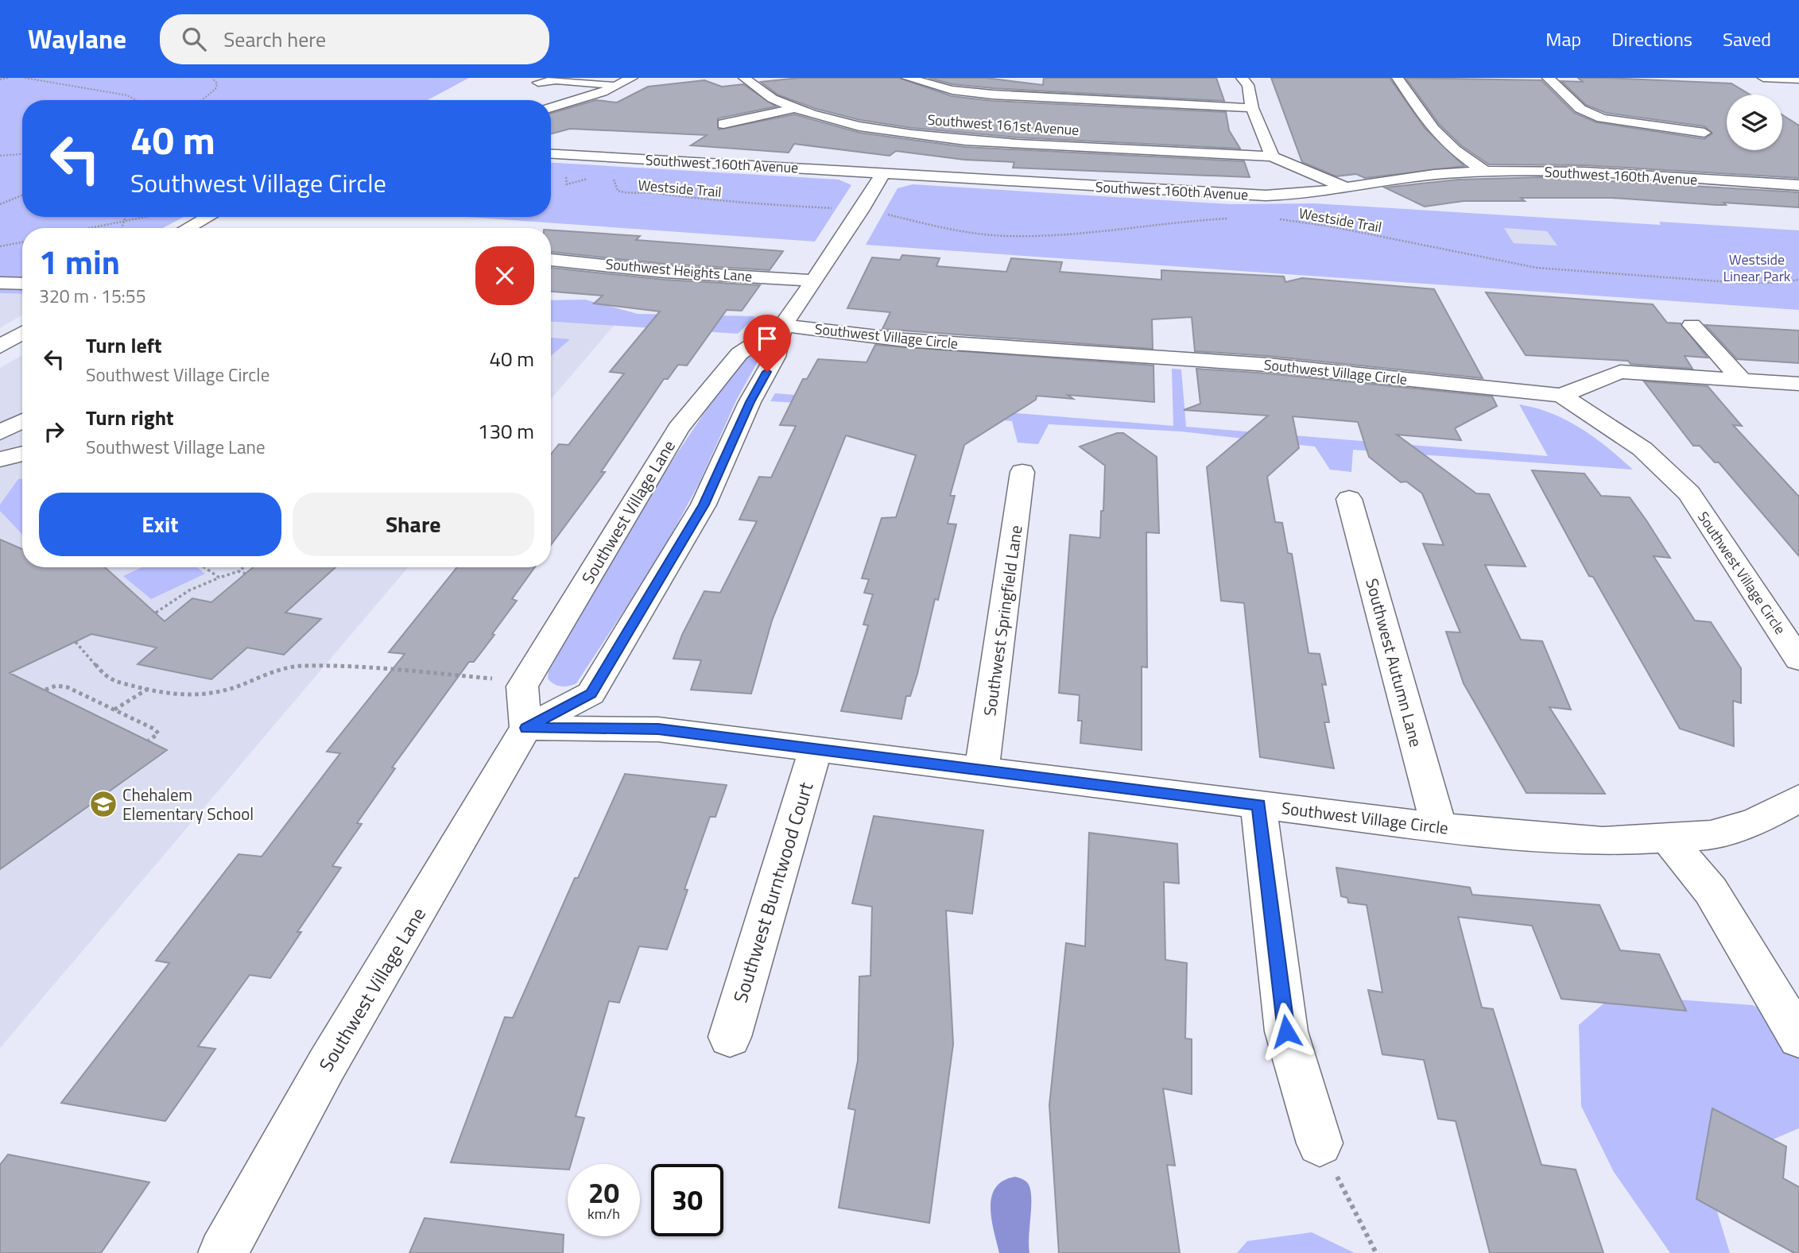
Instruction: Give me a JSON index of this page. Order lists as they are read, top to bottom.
{
  "streets": {
    "street": [
      "Southwest 161st Avenue",
      "Southwest 160th Avenue",
      "Southwest Heights Lane",
      "Southwest Village Circle",
      "Southwest Village Lane",
      "Southwest Springfield Lane",
      "Southwest Autumn Lane",
      "Southwest Burntwood Court"
    ],
    "path": ["Westside Trail"]
  },
  "crossings": [
    ["Southwest 160th Avenue", "Southwest Village Lane"],
    ["Southwest Heights Lane", "Southwest Village Lane"],
    ["Southwest Village Circle", "Southwest Village Lane"],
    ["Southwest Village Circle", "Southwest Springfield Lane"],
    ["Southwest Village Circle", "Southwest Autumn Lane"],
    ["Southwest Village Circle", "Southwest Burntwood Court"]
  ],
  "parks": ["Westside Linear Park"],
  "places": {
    "school or university": ["Chehalem Elementary School"]
  },
  "page": {
    "header": "Waylane",
    "search": "Search here",
    "nav": ["Map", "Directions", "Saved"],
    "turn": ["40 m", "Southwest Village Circle"],
    "heading": ["1 min", "320 m · 15:55"],
    "list": [
      {
        "name": "Turn left",
        "note": "Southwest Village Circle",
        "value": "40 m"
      },
      {
        "name": "Turn right",
        "note": "Southwest Village Lane",
        "value": "130 m"
      }
    ],
    "buttons": ["Exit", "Share"],
    "speed": "20 km/h",
    "limit": "30"
  }
}
